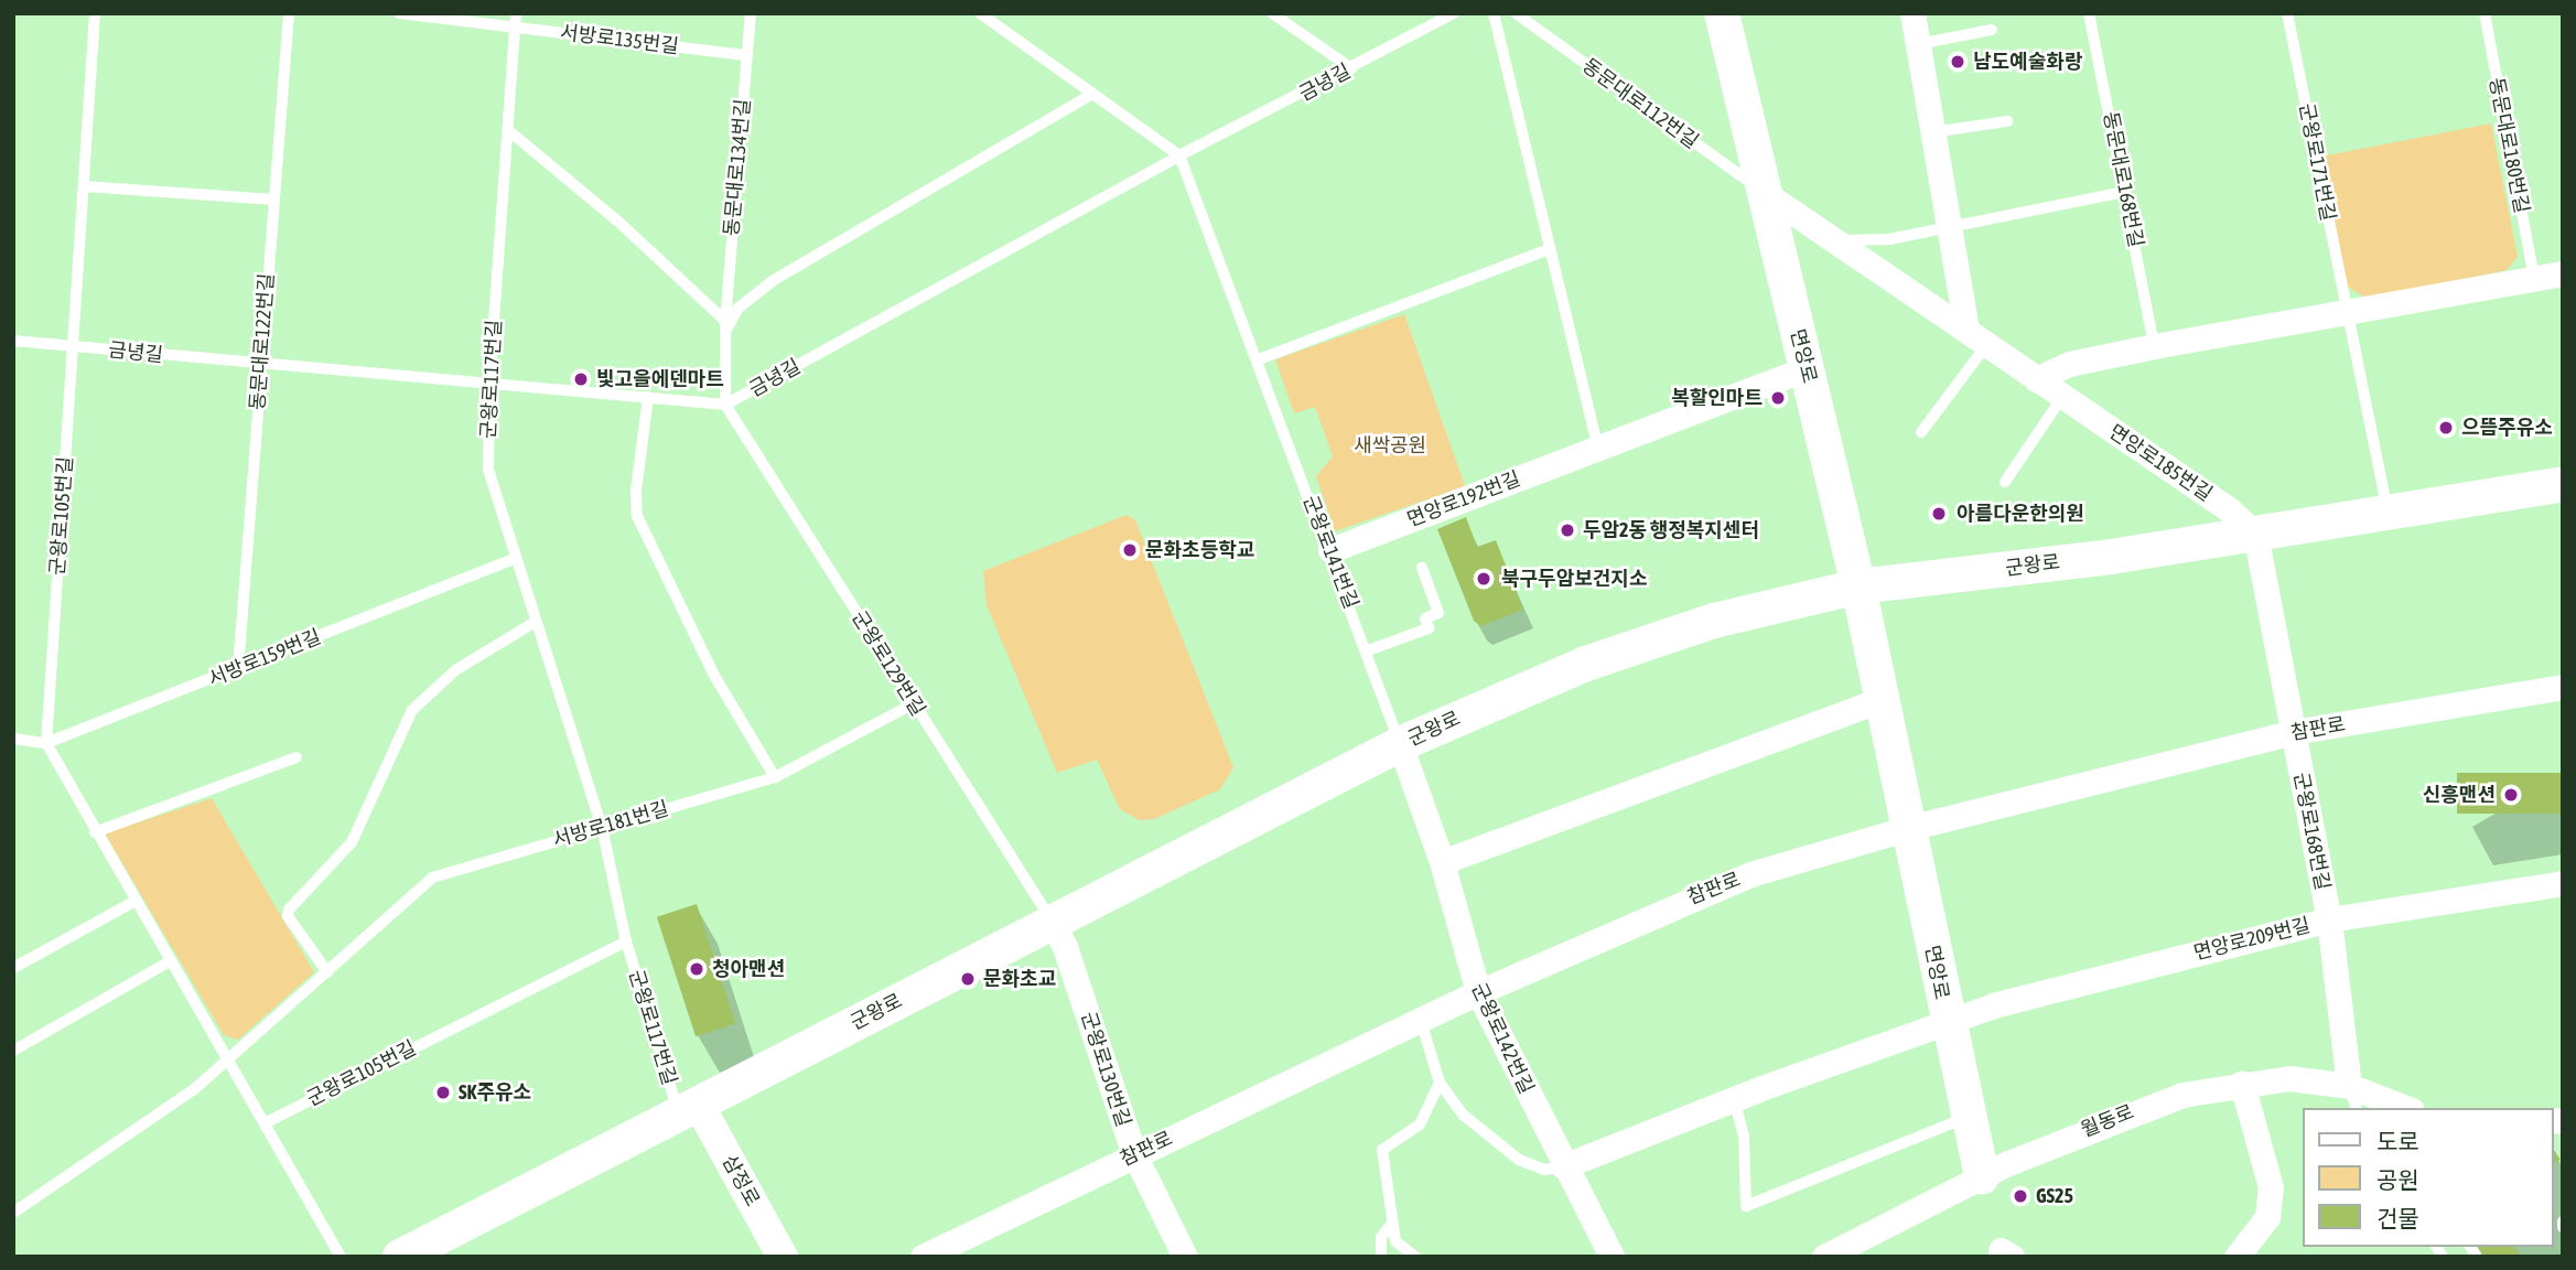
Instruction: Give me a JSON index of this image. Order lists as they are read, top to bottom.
{
  "streets": {
    "main road": ["면앙로", "군왕로"],
    "street": [
      "면앙로185번길",
      "면앙로192번길",
      "참판로",
      "군왕로168번길",
      "면앙로209번길",
      "군왕로142번길",
      "군왕로130번길",
      "월동로",
      "삼정로"
    ],
    "lane": [
      "서방로135번길",
      "금녕길",
      "동문대로112번길",
      "동문대로180번길",
      "군왕로171번길",
      "동문대로134번길",
      "동문대로168번길",
      "동문대로122번길",
      "군왕로117번길",
      "군왕로105번길",
      "군왕로141번길",
      "서방로159번길",
      "군왕로129번길",
      "서방로181번길"
    ]
  },
  "crossings": [
    ["서방로135번길", "동문대로134번길"],
    ["서방로135번길", "군왕로117번길"],
    ["금녕길", "동문대로134번길"],
    ["금녕길", "동문대로122번길"],
    ["금녕길", "군왕로117번길"],
    ["금녕길", "군왕로105번길"],
    ["금녕길", "군왕로141번길"],
    ["금녕길", "군왕로129번길"],
    ["동문대로112번길", "면앙로"],
    ["동문대로112번길", "면앙로185번길"],
    ["군왕로171번길", "군왕로"],
    ["동문대로134번길", "군왕로129번길"],
    ["동문대로122번길", "서방로159번길"],
    ["면앙로", "면앙로185번길"],
    ["면앙로", "면앙로192번길"],
    ["면앙로", "군왕로"],
    ["면앙로", "참판로"],
    ["면앙로", "면앙로209번길"],
    ["면앙로", "월동로"],
    ["군왕로117번길", "군왕로105번길"],
    ["군왕로117번길", "군왕로"],
    ["군왕로117번길", "서방로159번길"],
    ["군왕로117번길", "서방로181번길"],
    ["군왕로117번길", "삼정로"],
    ["면앙로185번길", "군왕로"],
    ["면앙로185번길", "군왕로168번길"],
    ["면앙로192번길", "군왕로141번길"],
    ["군왕로105번길", "서방로159번길"],
    ["군왕로141번길", "군왕로"],
    ["군왕로141번길", "군왕로142번길"],
    ["군왕로", "군왕로129번길"],
    ["군왕로", "군왕로168번길"],
    ["군왕로", "군왕로142번길"],
    ["군왕로", "군왕로130번길"],
    ["군왕로", "삼정로"],
    ["군왕로129번길", "서방로181번길"],
    ["군왕로129번길", "군왕로130번길"],
    ["참판로", "군왕로168번길"],
    ["참판로", "군왕로142번길"],
    ["참판로", "군왕로130번길"],
    ["군왕로168번길", "면앙로209번길"],
    ["군왕로168번길", "월동로"]
  ],
  "parks": ["새싹공원"],
  "places": [
    "남도예술화랑",
    "빛고을에덴마트",
    "복할인마트",
    "으뜸주유소",
    "아름다운한의원",
    "두암2동 행정복지센터",
    "문화초등학교",
    "북구두암보건지소",
    "신흥맨션",
    "청아맨션",
    "문화초교",
    "SK주유소",
    "GS25"
  ],
  "legend": ["도로", "공원", "건물"]
}
